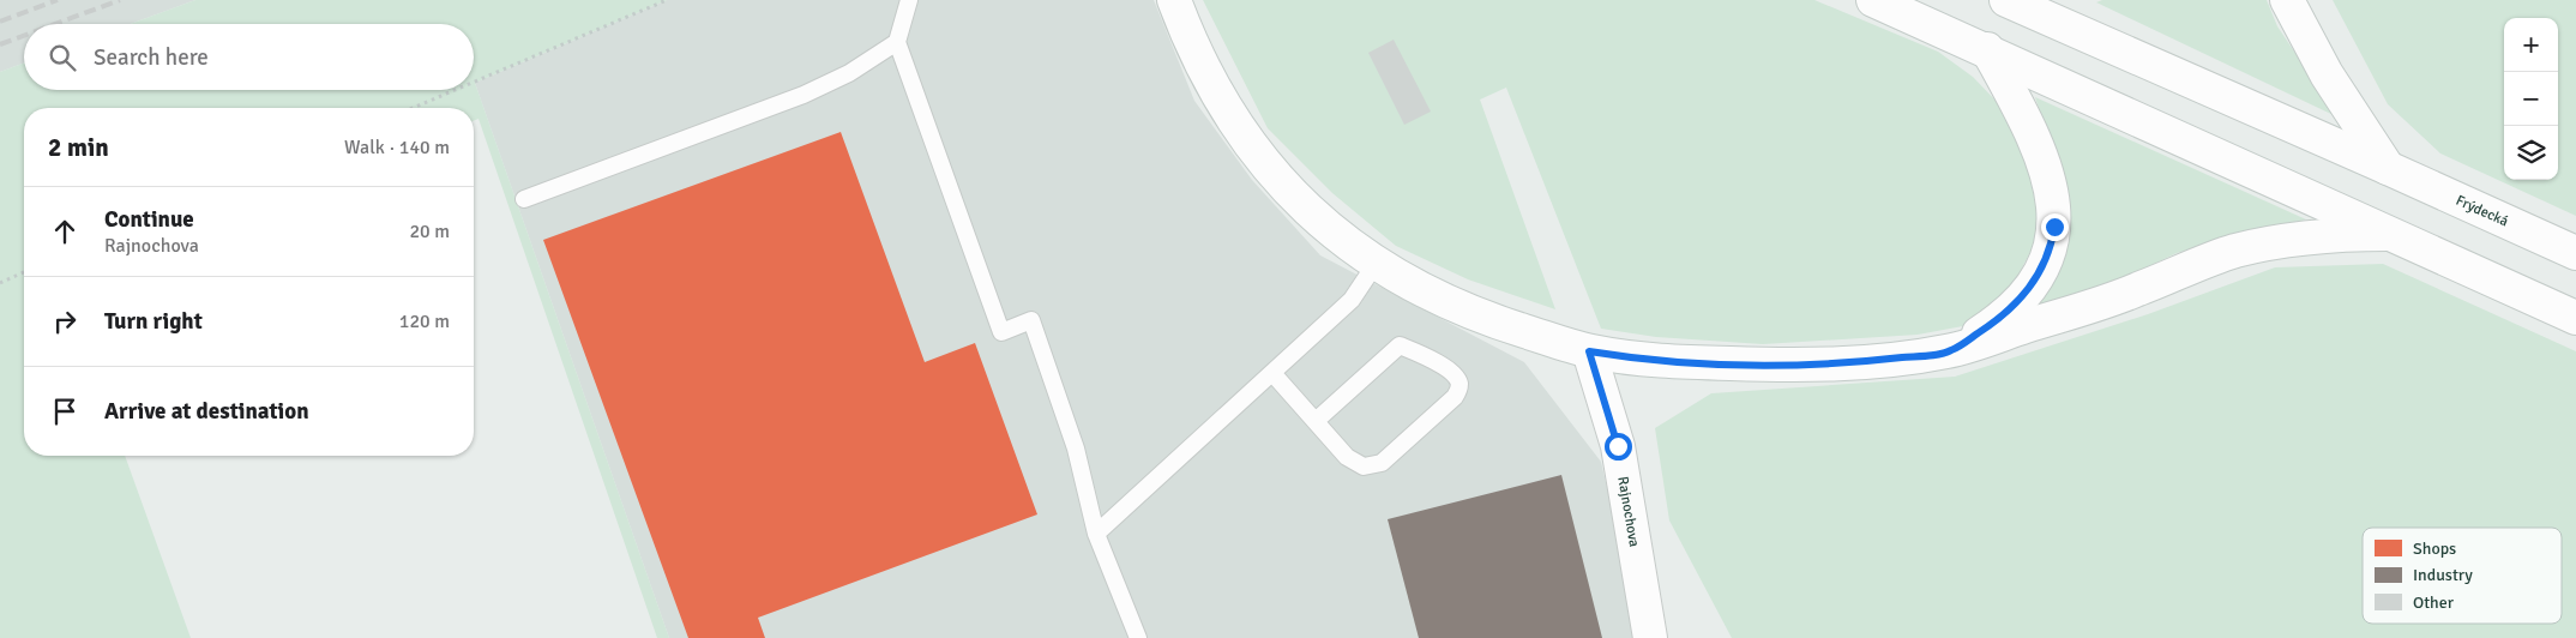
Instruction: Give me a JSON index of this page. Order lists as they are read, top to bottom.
{
  "streets": {
    "main road": ["Frýdecká", "Rajnochova"]
  },
  "legend": ["Shops", "Industry", "Other"],
  "page": {
    "map_buttons": ["+", "−"],
    "search": "Search here",
    "heading": ["2 min", "Walk · 140 m"],
    "list": [
      ["Continue", "Rajnochova", "20 m"],
      ["Turn right", "120 m"],
      "Arrive at destination"
    ]
  }
}
